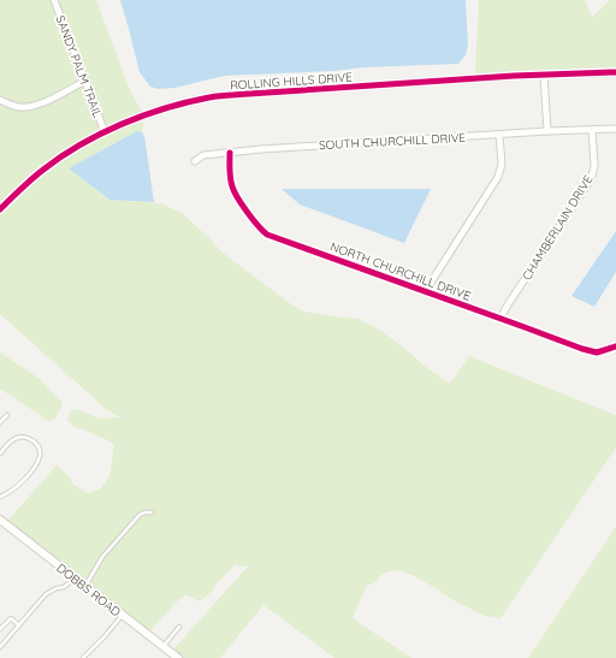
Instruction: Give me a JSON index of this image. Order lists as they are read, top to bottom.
{
  "streets": {
    "street": [
      "SANDY PALM TRAIL",
      "ROLLING HILLS DRIVE",
      "SOUTH CHURCHILL DRIVE",
      "CHAMBERLAIN DRIVE",
      "NORTH CHURCHILL DRIVE",
      "DOBBS ROAD"
    ]
  },
  "crossings": [
    ["SANDY PALM TRAIL", "ROLLING HILLS DRIVE"],
    ["SOUTH CHURCHILL DRIVE", "CHAMBERLAIN DRIVE"],
    ["SOUTH CHURCHILL DRIVE", "NORTH CHURCHILL DRIVE"],
    ["CHAMBERLAIN DRIVE", "NORTH CHURCHILL DRIVE"]
  ]
}
